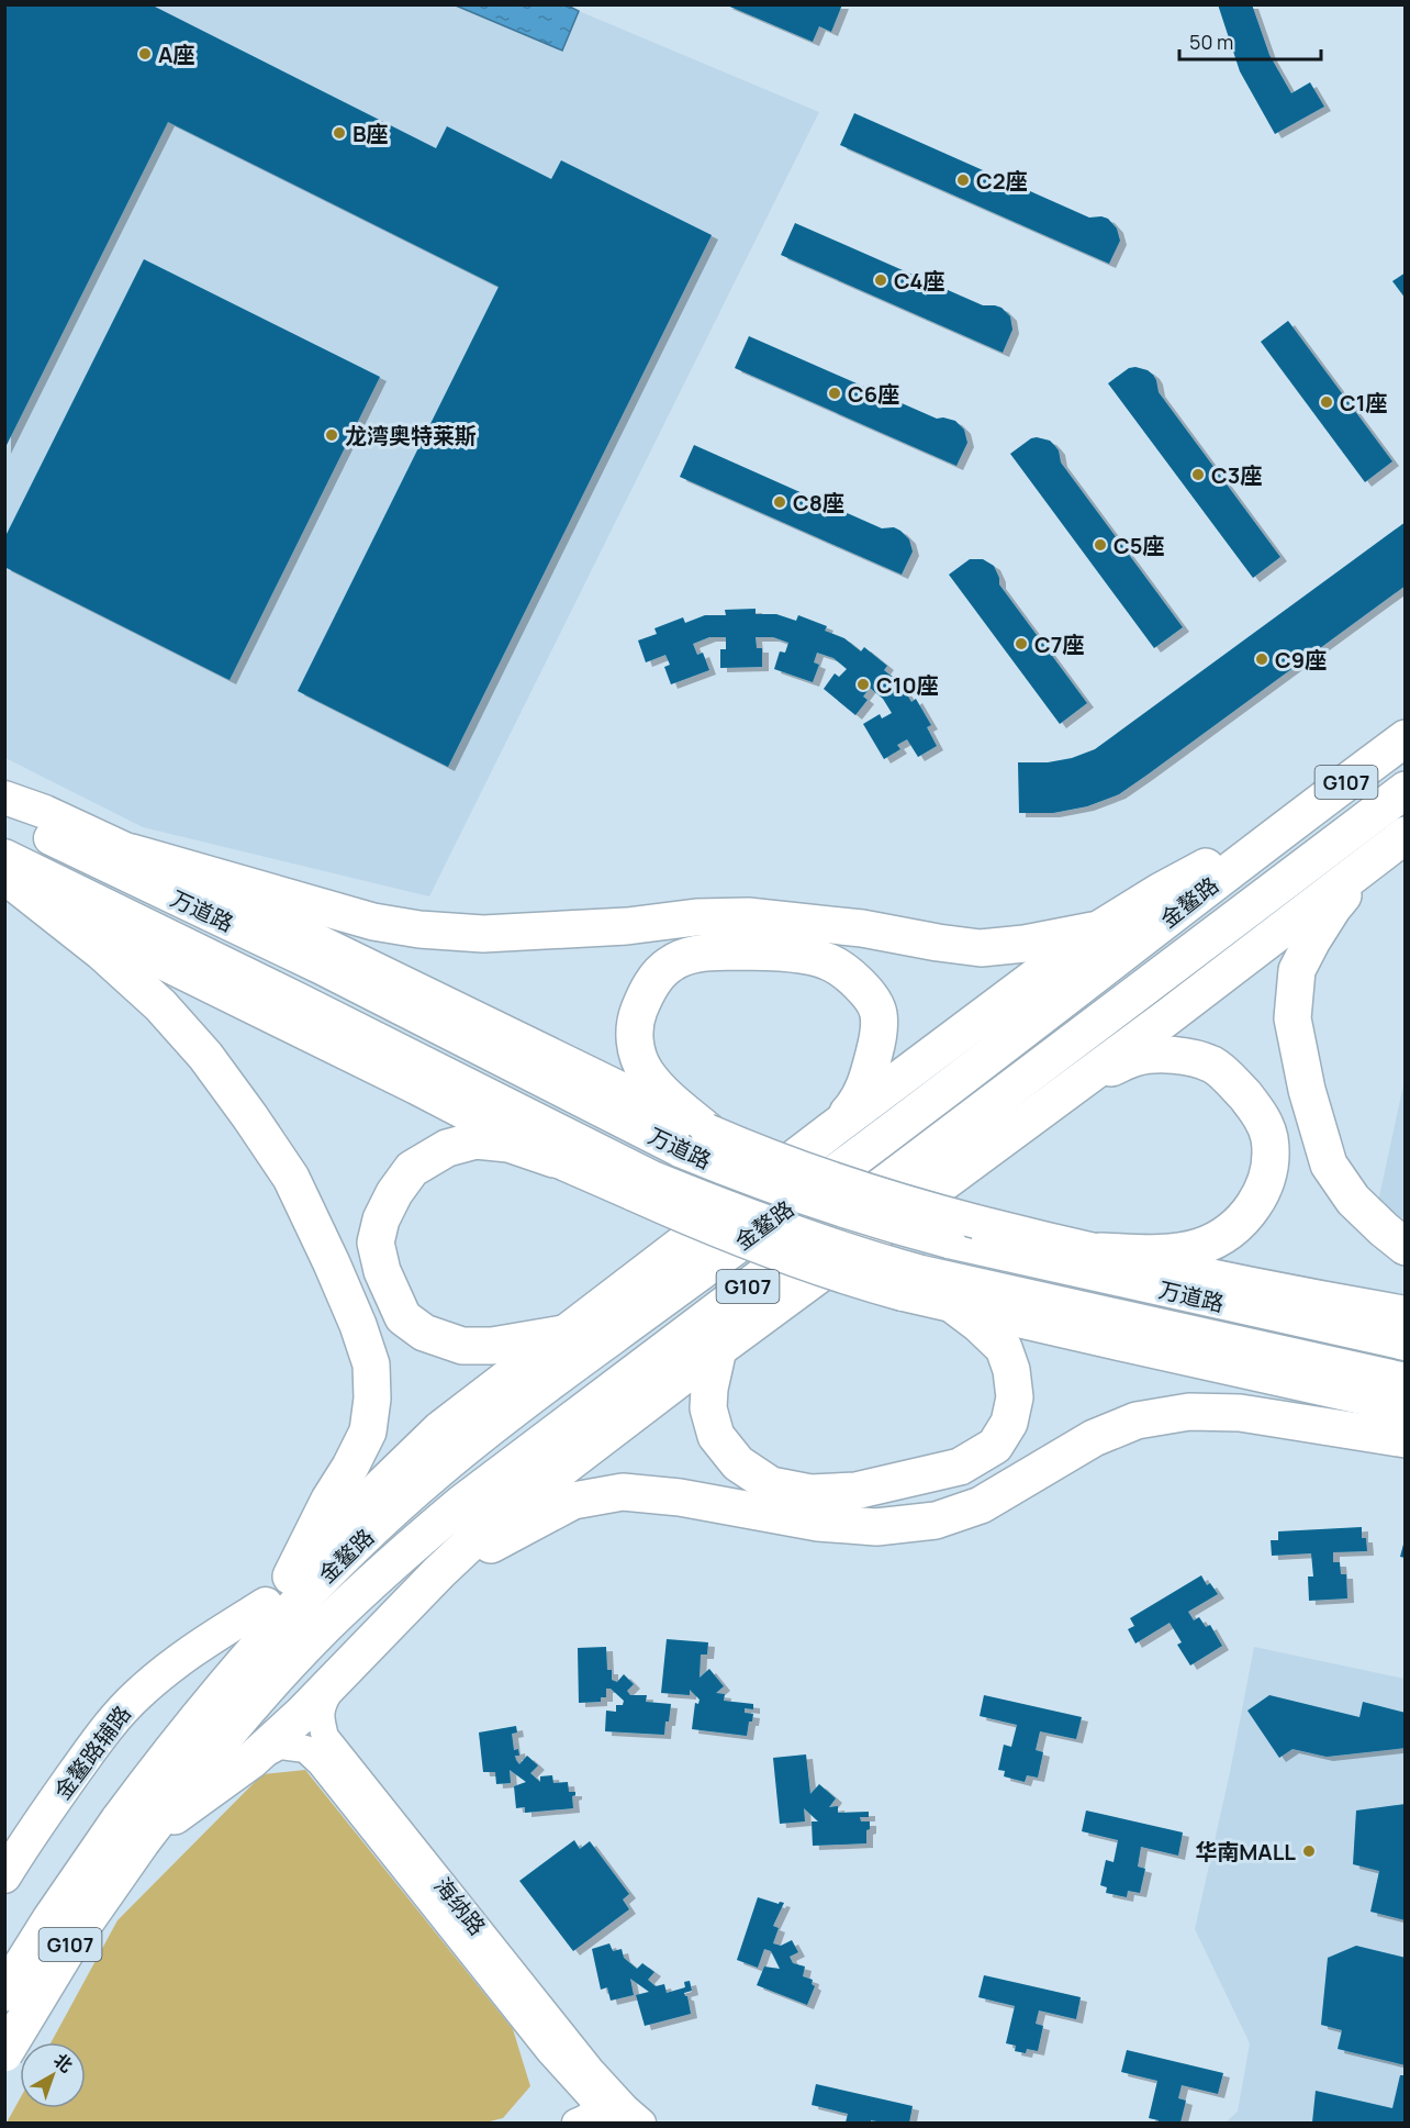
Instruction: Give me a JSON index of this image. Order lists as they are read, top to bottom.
{
  "streets": {
    "highway": ["G107", "金鳌路"],
    "main road": ["万道路", "金鳌路辅路"],
    "street": ["海纳路"]
  },
  "crossings": [
    ["G107", "金鳌路"]
  ],
  "places": [
    "A座",
    "B座",
    "C2座",
    "C4座",
    "C6座",
    "C1座",
    "龙湾奥特莱斯",
    "C3座",
    "C8座",
    "C5座",
    "C7座",
    "C9座",
    "C10座",
    "华南MALL"
  ],
  "scale_bar": "50 m",
  "north": "top right"
}
